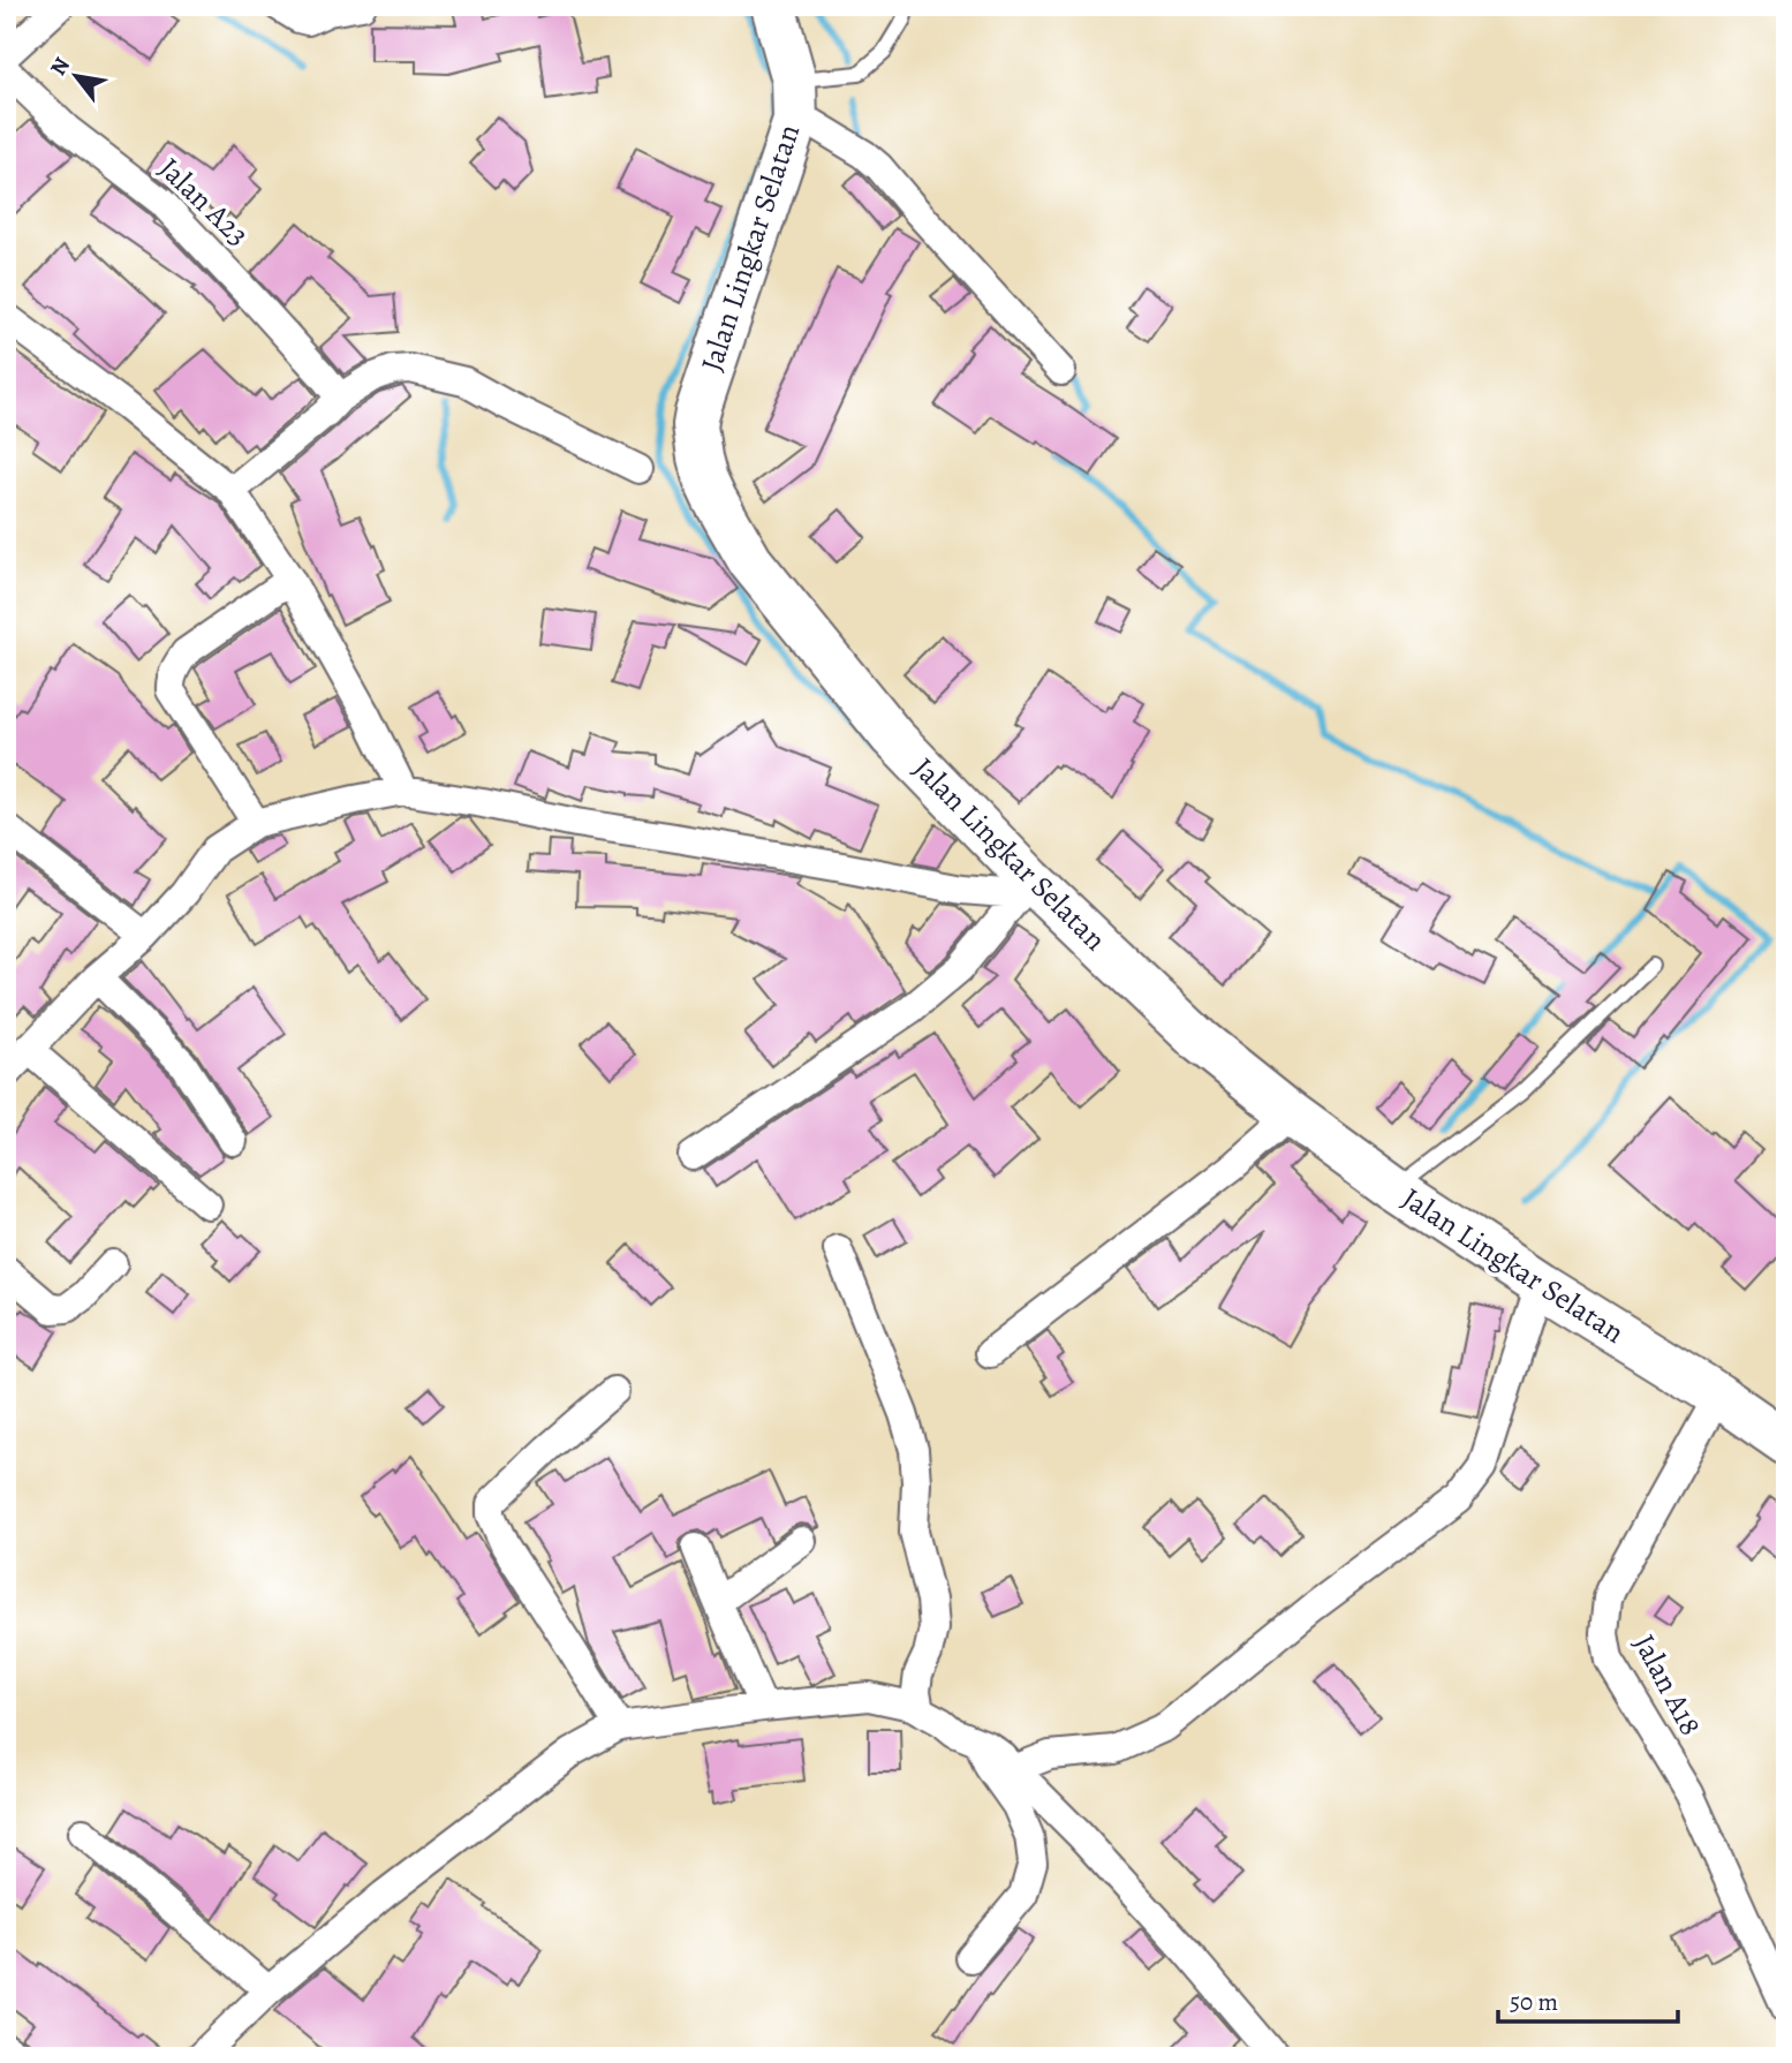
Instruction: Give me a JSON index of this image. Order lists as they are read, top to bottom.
{
  "streets": {
    "highway": ["Jalan Lingkar Selatan"],
    "street": ["Jalan A23", "Jalan A18"]
  },
  "crossings": [
    ["Jalan Lingkar Selatan", "Jalan A18"]
  ],
  "scale_bar": "50 m",
  "north": "top left"
}
